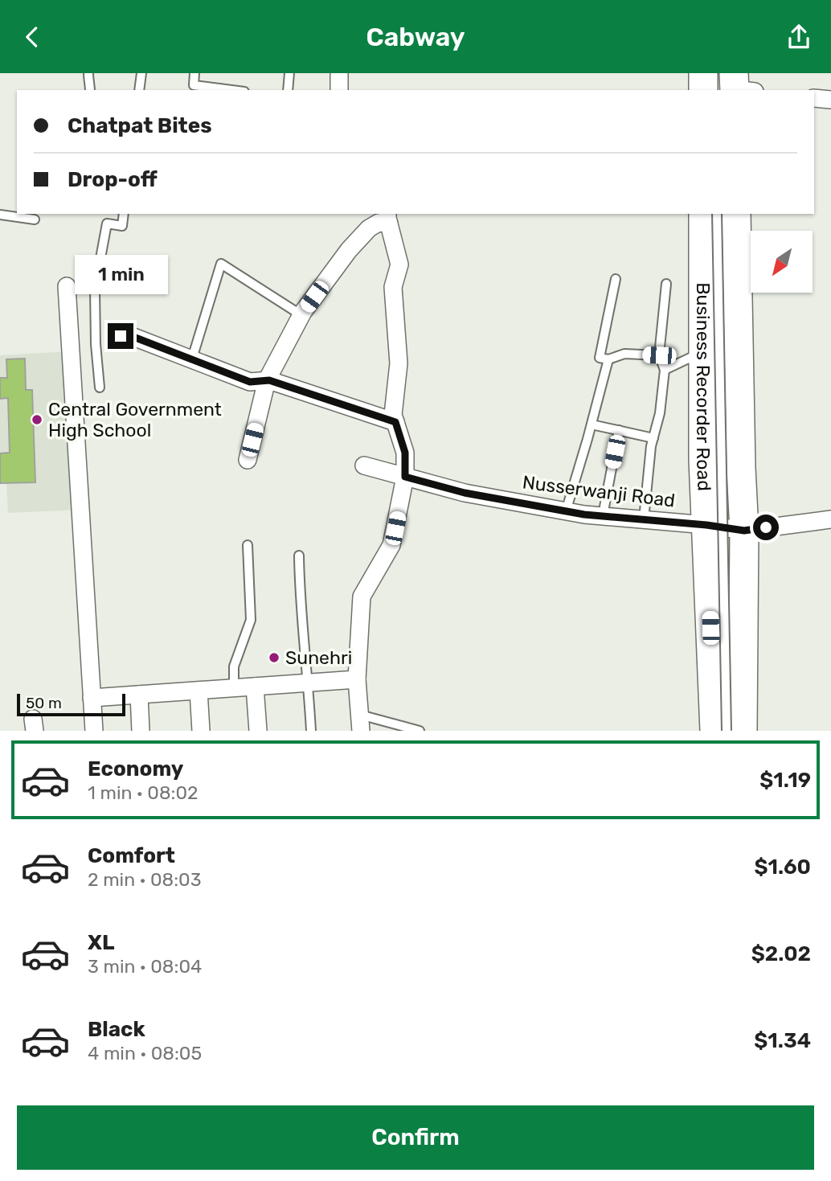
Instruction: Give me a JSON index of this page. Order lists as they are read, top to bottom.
{
  "streets": {
    "main road": ["Business Recorder Road"],
    "street": ["Nusserwanji Road"]
  },
  "crossings": [
    ["Business Recorder Road", "Nusserwanji Road"]
  ],
  "places": ["Central Government High School", "Sunehri"],
  "scale_bar": "50 m",
  "north": "bottom left",
  "page": {
    "header": "Cabway",
    "banner": ["Chatpat Bites", "Drop-off"],
    "bubble": "1 min",
    "scale": "50 m",
    "list": [
      {
        "name": "Economy",
        "note": "1 min · 08:02",
        "value": "$1.19"
      },
      {
        "name": "Comfort",
        "note": "2 min · 08:03",
        "value": "$1.60"
      },
      {
        "name": "XL",
        "note": "3 min · 08:04",
        "value": "$2.02"
      },
      {
        "name": "Black",
        "note": "4 min · 08:05",
        "value": "$1.34"
      }
    ],
    "buttons": "Confirm"
  }
}
